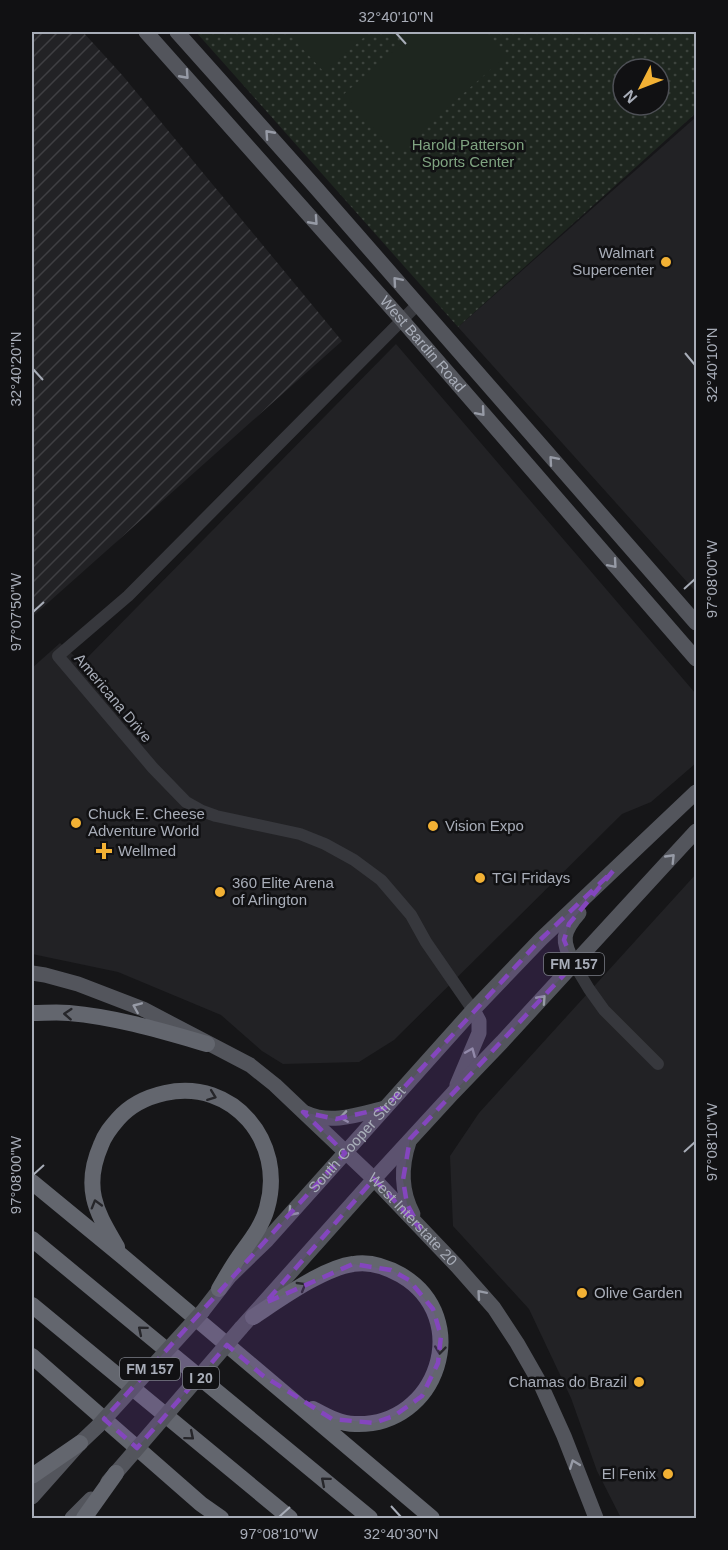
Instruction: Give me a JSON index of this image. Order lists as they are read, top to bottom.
{
  "streets": {
    "highway": ["I 20"],
    "main road": [
      "West Bardin Road",
      "FM 157",
      "South Cooper Street",
      "West Interstate 20"
    ],
    "street": ["Americana Drive"]
  },
  "crossings": [
    ["West Bardin Road", "Americana Drive"],
    ["Americana Drive", "South Cooper Street"],
    ["FM 157", "West Interstate 20"],
    ["South Cooper Street", "West Interstate 20"]
  ],
  "one_way": ["West Interstate 20"],
  "parks": ["Harold Patterson Sports Center"],
  "places": {
    "other": [
      "Walmart Supercenter",
      "Chuck E. Cheese Adventure World",
      "Vision Expo",
      "TGI Fridays",
      "360 Elite Arena of Arlington",
      "Olive Garden",
      "Chamas do Brazil",
      "El Fenix"
    ],
    "health": ["Wellmed"]
  },
  "north": "bottom left",
  "coordinates": [
    "32°40'10\"N",
    "32°40'20\"N",
    "97°08'00\"W",
    "97°07'50\"W",
    "97°08'10\"W",
    "32°40'30\"N"
  ]
}
